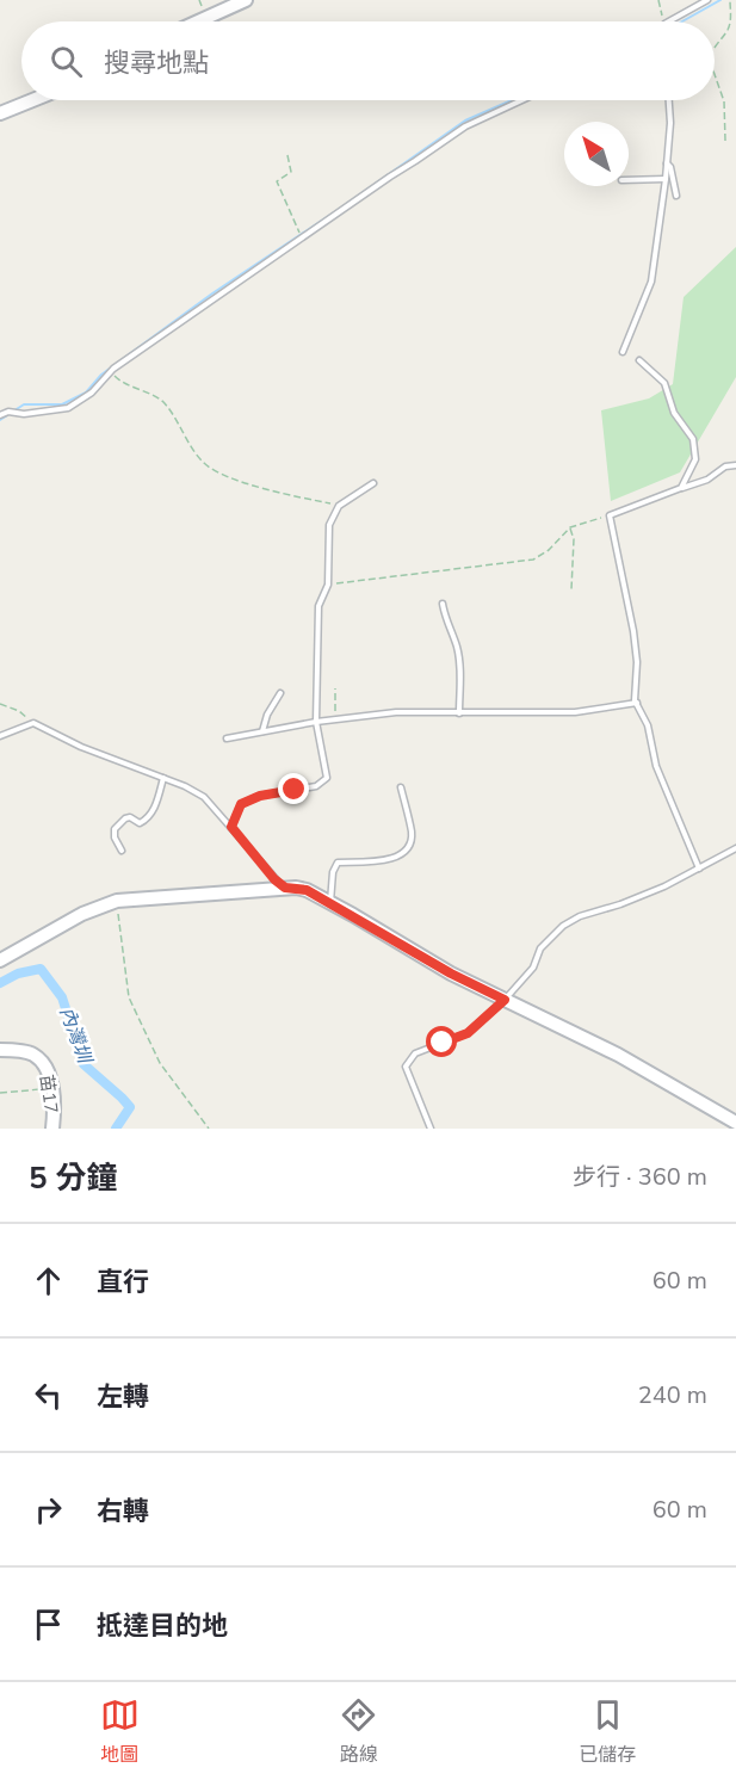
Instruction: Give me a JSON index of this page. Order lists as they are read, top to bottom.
{
  "streets": {
    "street": ["苗17"]
  },
  "water": ["內灣圳"],
  "north": "top left",
  "page": {
    "search": "搜尋地點",
    "heading": ["5 分鐘", "步行 · 360 m"],
    "list": [
      ["直行", "60 m"],
      ["左轉", "240 m"],
      ["右轉", "60 m"],
      "抵達目的地"
    ],
    "nav": ["地圖", "路線", "已儲存"]
  }
}
